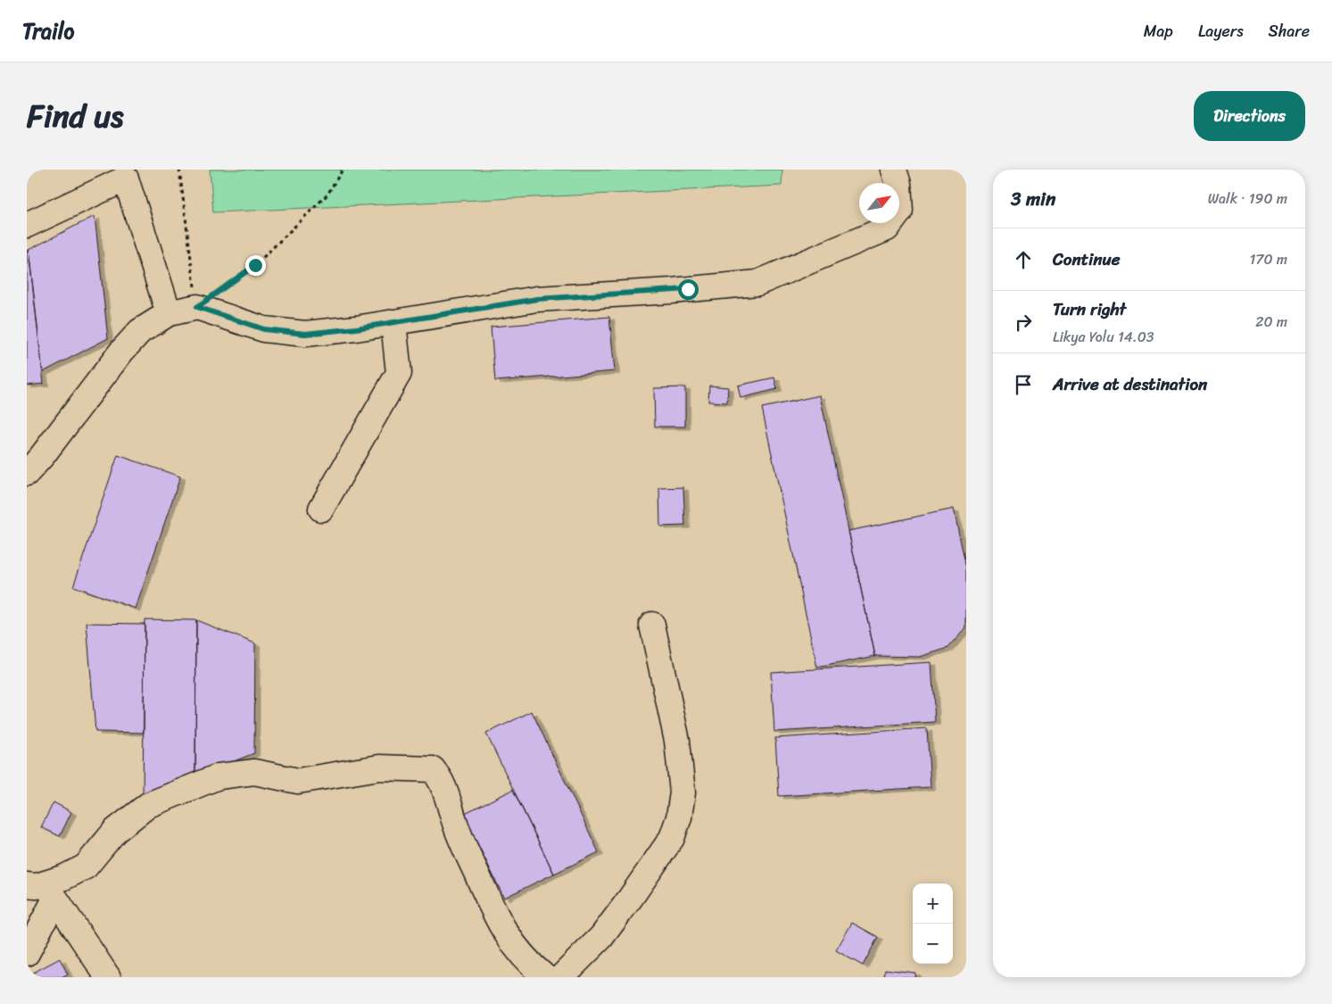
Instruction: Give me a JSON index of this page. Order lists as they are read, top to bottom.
{
  "north": "top right",
  "page": {
    "header": "Trailo",
    "nav": ["Map", "Layers", "Share"],
    "title": "Find us",
    "buttons": "Directions",
    "heading": ["3 min", "Walk · 190 m"],
    "list": [
      ["Continue", "170 m"],
      ["Turn right", "Likya Yolu 14.03", "20 m"],
      "Arrive at destination"
    ],
    "map_buttons": ["+", "−"]
  }
}
